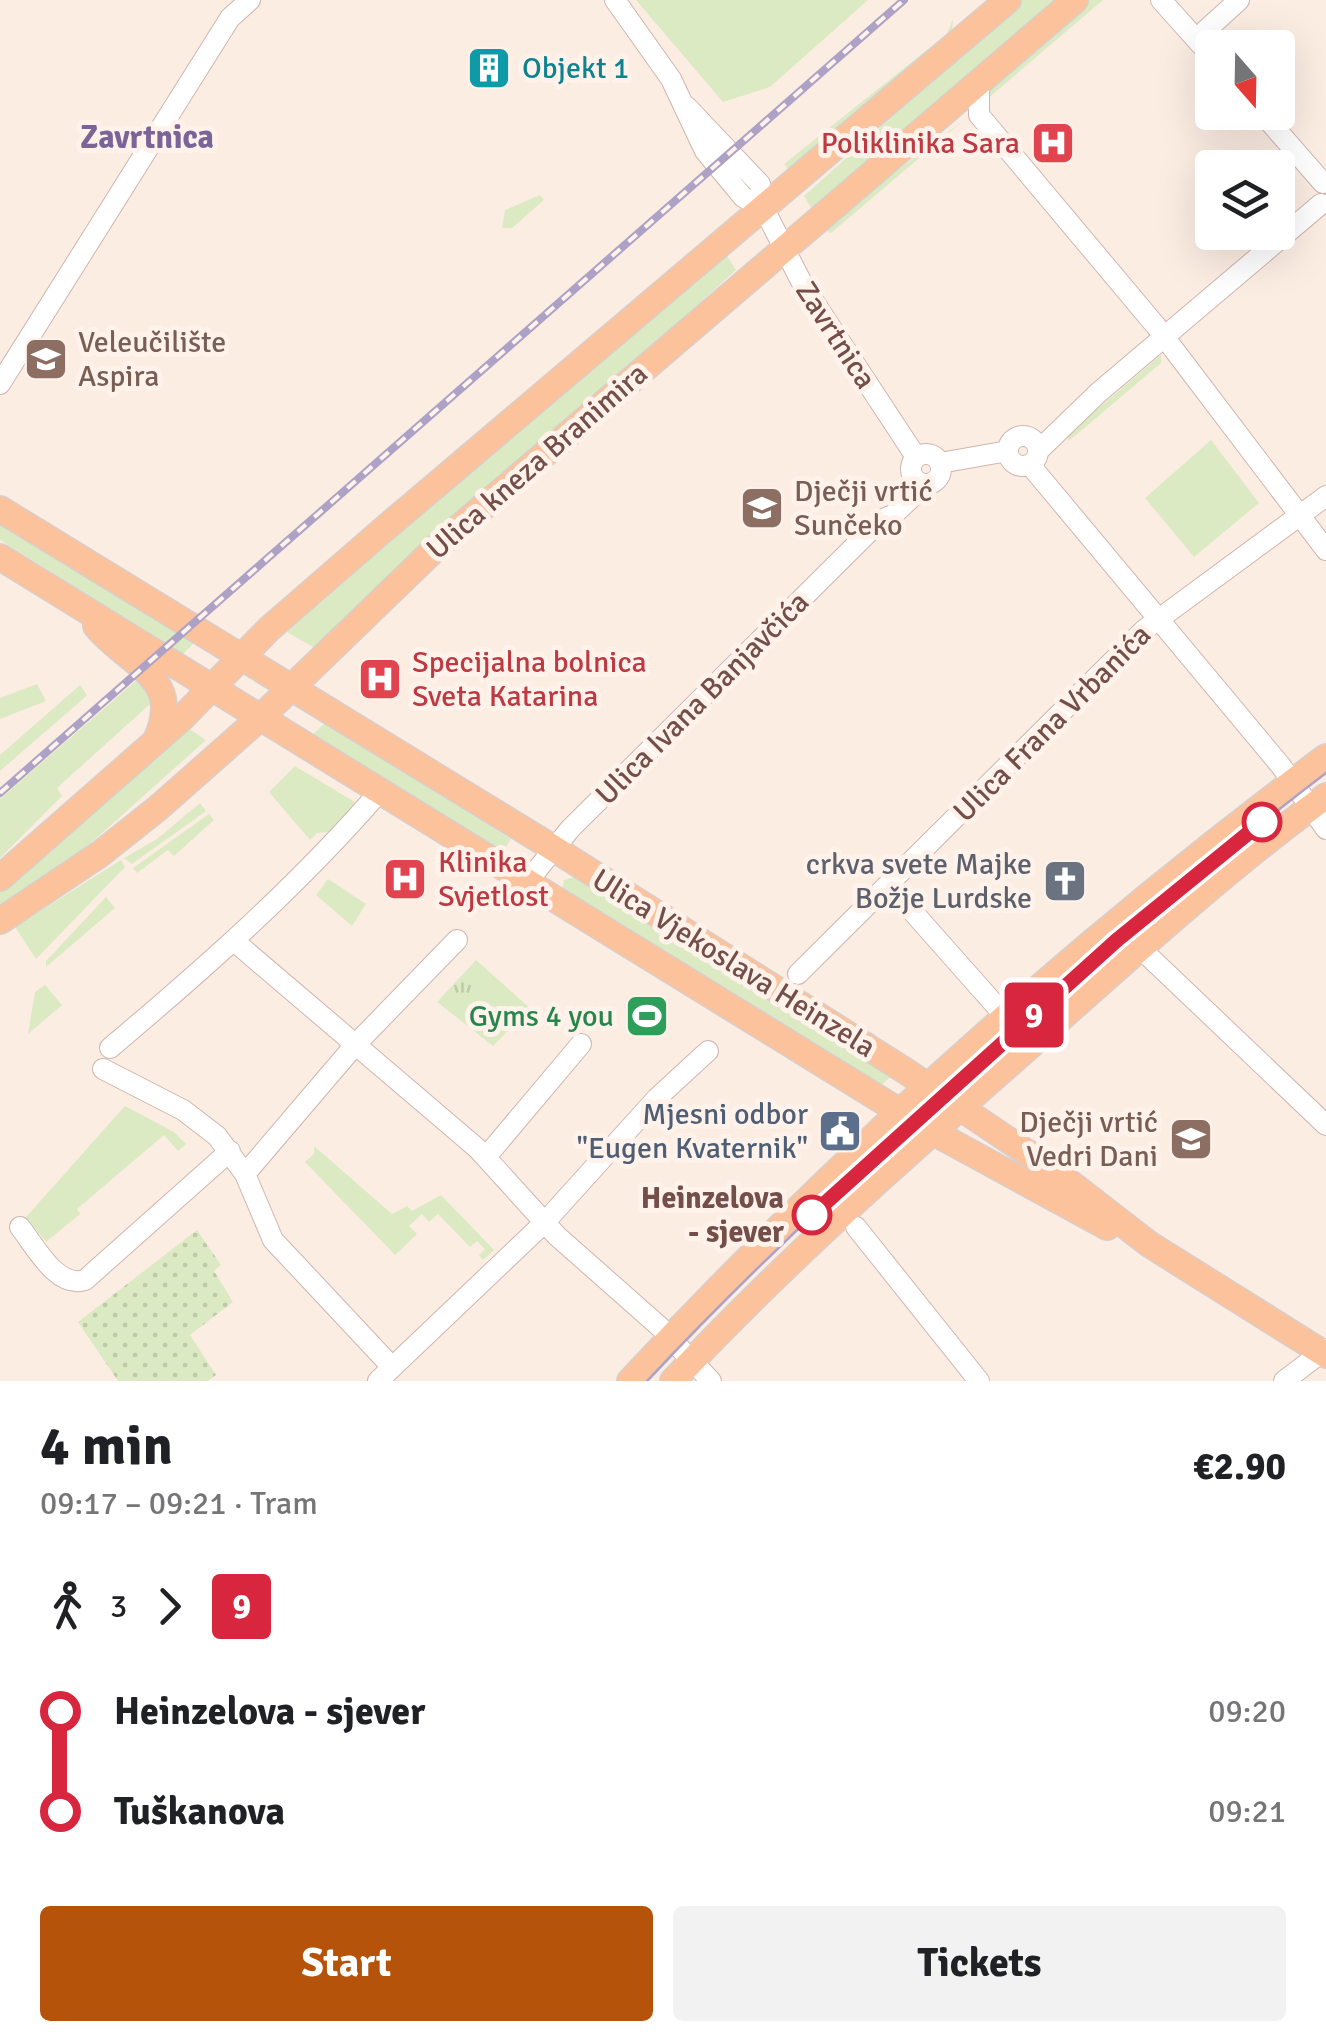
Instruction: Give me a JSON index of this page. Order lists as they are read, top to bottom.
{
  "streets": {
    "main road": ["Ulica kneza Branimira", "Ulica Vjekoslava Heinzela"],
    "street": ["Zavrtnica", "Ulica Ivana Banjavčića", "Ulica Frana Vrbanića"]
  },
  "crossings": [
    ["Zavrtnica", "Ulica kneza Branimira"],
    ["Zavrtnica", "Ulica Ivana Banjavčića"],
    ["Ulica kneza Branimira", "Ulica Vjekoslava Heinzela"],
    ["Ulica Ivana Banjavčića", "Ulica Vjekoslava Heinzela"]
  ],
  "districts": ["Zavrtnica"],
  "places": {
    "building": ["Objekt 1"],
    "hospital": ["Poliklinika Sara", "Specijalna bolnica Sveta Katarina", "Klinika Svjetlost"],
    "school or university": ["Veleučilište Aspira", "Dječji vrtić Sunčeko", "Dječji vrtić Vedri Dani"],
    "church": ["crkva svete Majke Božje Lurdske"],
    "sports": ["Gyms 4 you"],
    "public building": ["Mjesni odbor \"Eugen Kvaternik\""],
    "other": ["Heinzelova - sjever"]
  },
  "lines": ["tram line 9"],
  "north": "bottom",
  "page": {
    "on_map": "9",
    "heading": ["4 min", "09:17 – 09:21 · Tram", "€2.90"],
    "legs": ["3", "9"],
    "list": [
      {
        "name": "Heinzelova - sjever",
        "value": "09:20"
      },
      {
        "name": "Tuškanova",
        "value": "09:21"
      }
    ],
    "buttons": ["Start", "Tickets"]
  }
}
